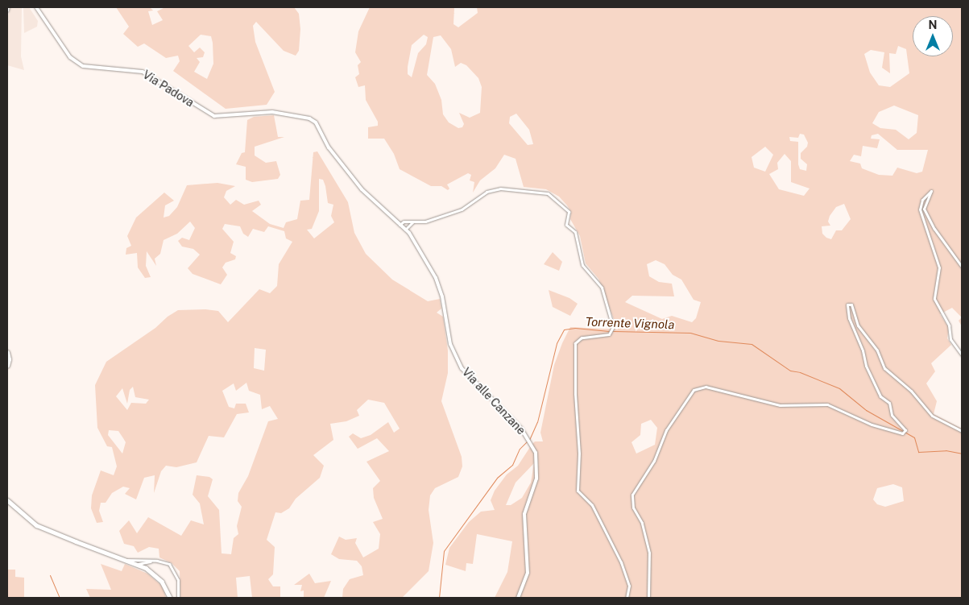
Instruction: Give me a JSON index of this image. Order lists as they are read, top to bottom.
{
  "streets": {
    "main road": ["Via Padova", "Via alle Canzane"]
  },
  "crossings": [
    ["Via Padova", "Via alle Canzane"]
  ],
  "water": ["Torrente Vignola"],
  "north": "top"
}
